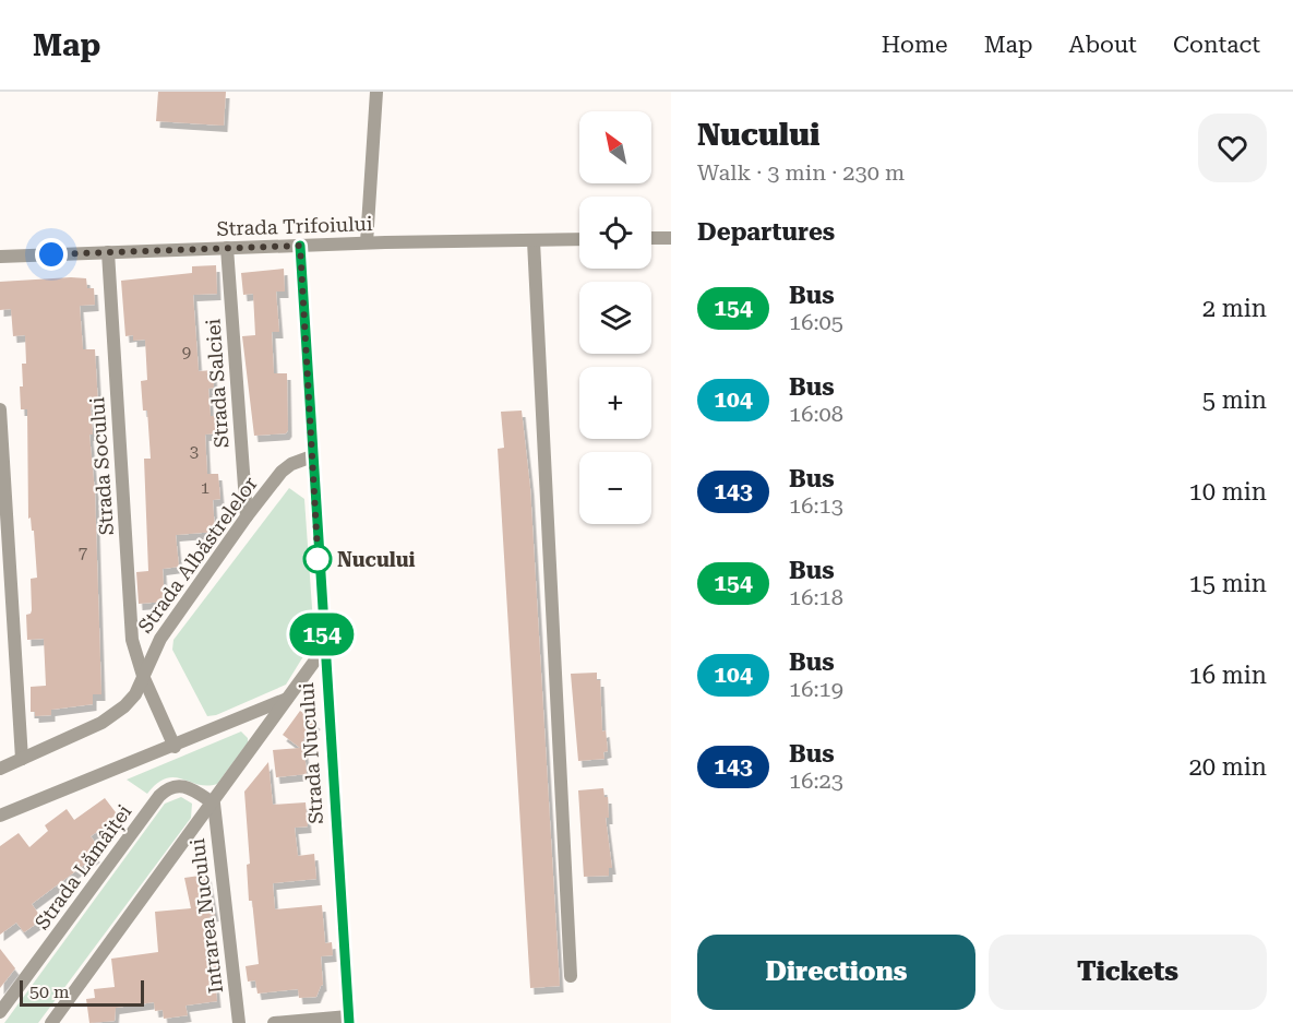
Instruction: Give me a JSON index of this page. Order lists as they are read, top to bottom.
{
  "streets": {
    "street": [
      "Strada Trifoiului",
      "Strada Salciei",
      "Strada Socului",
      "Strada Albăstrelelor",
      "Strada Nucului",
      "Strada Lămâiței",
      "Intrarea Nucului"
    ]
  },
  "crossings": [
    ["Strada Trifoiului", "Strada Salciei"],
    ["Strada Trifoiului", "Strada Socului"],
    ["Strada Trifoiului", "Strada Nucului"],
    ["Strada Salciei", "Strada Albăstrelelor"],
    ["Strada Socului", "Strada Albăstrelelor"],
    ["Strada Albăstrelelor", "Strada Nucului"],
    ["Strada Lămâiței", "Intrarea Nucului"]
  ],
  "places": ["Nucului"],
  "lines": ["bus line 154"],
  "house_numbers": [
    "9",
    "3",
    "1",
    "7"
  ],
  "scale_bar": "50 m",
  "north": "top left",
  "page": {
    "header": "Map",
    "nav": [
      "Home",
      "Map",
      "About",
      "Contact"
    ],
    "on_map": "154",
    "heading": [
      ["Nucului", "Walk · 3 min · 230 m"],
      "Departures"
    ],
    "map_buttons": ["+", "−"],
    "list": [
      {
        "mark": "154",
        "name": "Bus",
        "note": "16:05",
        "value": "2 min"
      },
      {
        "mark": "104",
        "name": "Bus",
        "note": "16:08",
        "value": "5 min"
      },
      {
        "mark": "143",
        "name": "Bus",
        "note": "16:13",
        "value": "10 min"
      },
      {
        "mark": "154",
        "name": "Bus",
        "note": "16:18",
        "value": "15 min"
      },
      {
        "mark": "104",
        "name": "Bus",
        "note": "16:19",
        "value": "16 min"
      },
      {
        "mark": "143",
        "name": "Bus",
        "note": "16:23",
        "value": "20 min"
      }
    ],
    "buttons": ["Directions", "Tickets"],
    "scale": "50 m"
  }
}
